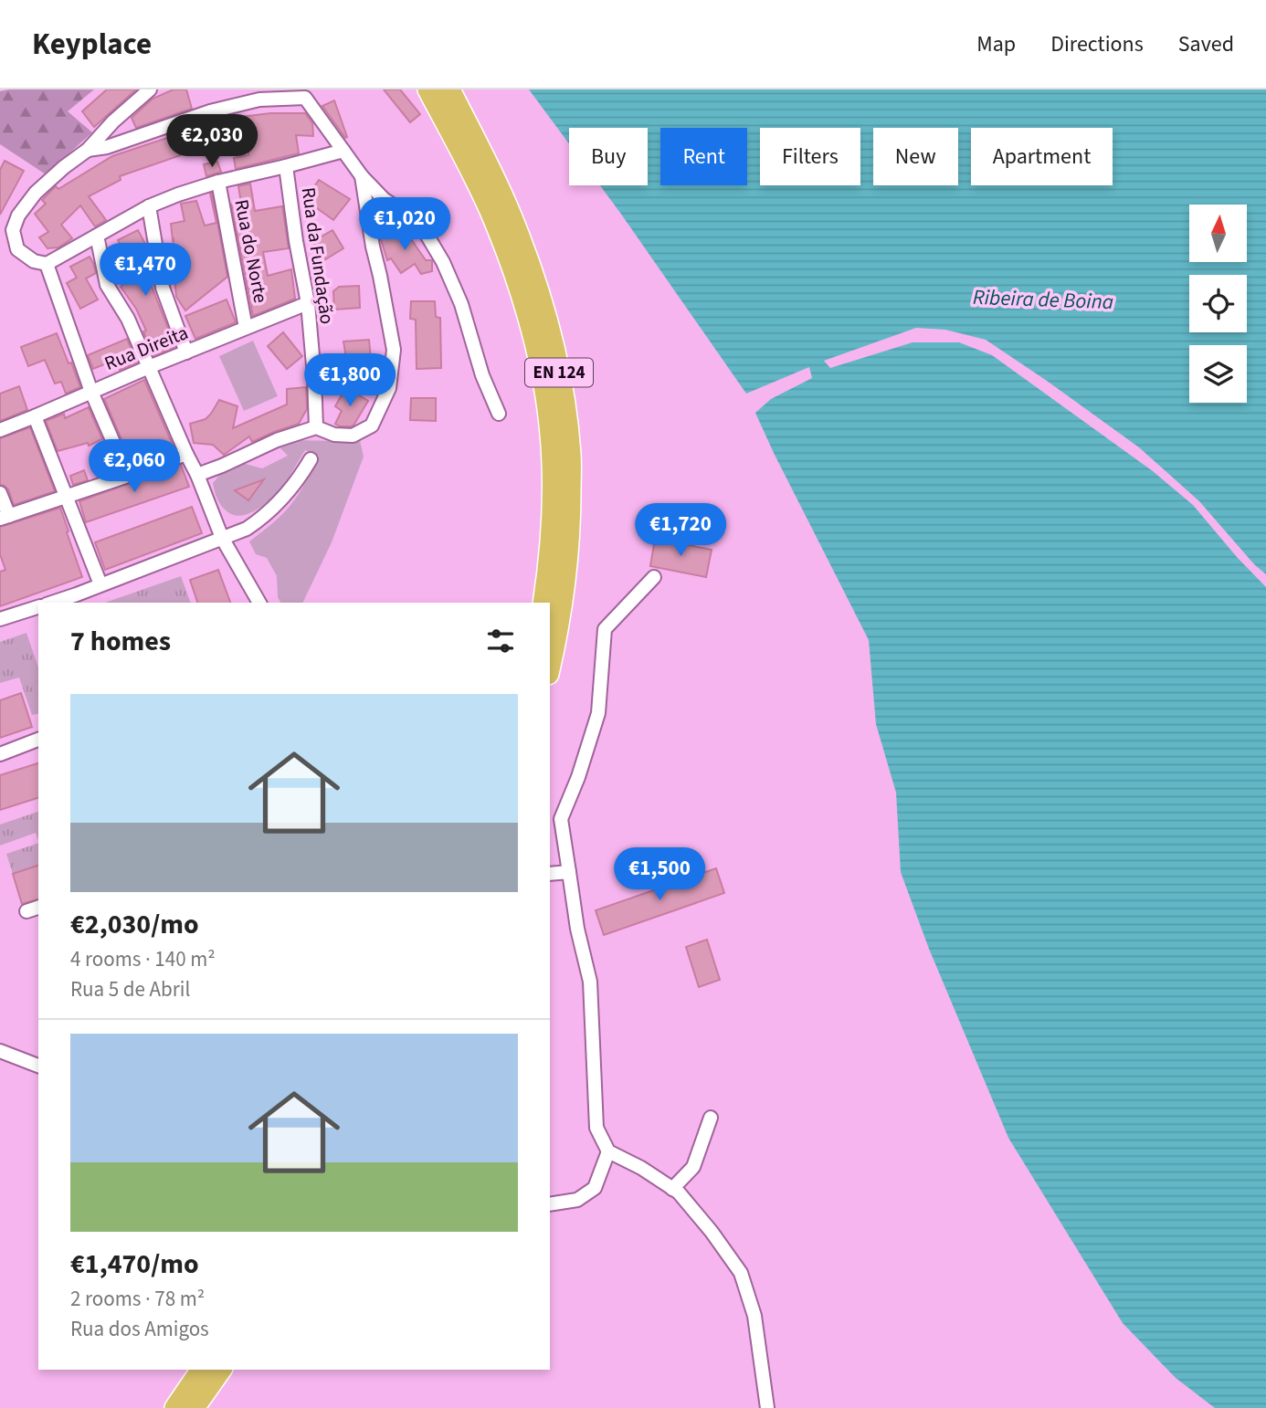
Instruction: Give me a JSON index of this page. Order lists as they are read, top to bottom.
{
  "streets": {
    "main road": ["EN 124"],
    "street": ["Rua do Norte", "Rua da Fundação", "Rua Direita"]
  },
  "crossings": [
    ["Rua do Norte", "Rua Direita"],
    ["Rua da Fundação", "Rua Direita"]
  ],
  "water": ["Ribeira de Boina"],
  "north": "top",
  "page": {
    "header": "Keyplace",
    "nav": ["Map", "Directions", "Saved"],
    "price": [
      "€2,030",
      "€1,020",
      "€1,470",
      "€1,800",
      "€2,060",
      "€1,720",
      "€1,500"
    ],
    "chip": [
      "Buy",
      "Rent",
      "Filters",
      "New",
      "Apartment"
    ],
    "heading": "7 homes",
    "list": [
      {
        "name": "€2,030/mo",
        "note": "4 rooms · 140 m² · Rua 5 de Abril"
      },
      {
        "name": "€1,470/mo",
        "note": "2 rooms · 78 m² · Rua dos Amigos"
      }
    ]
  }
}
